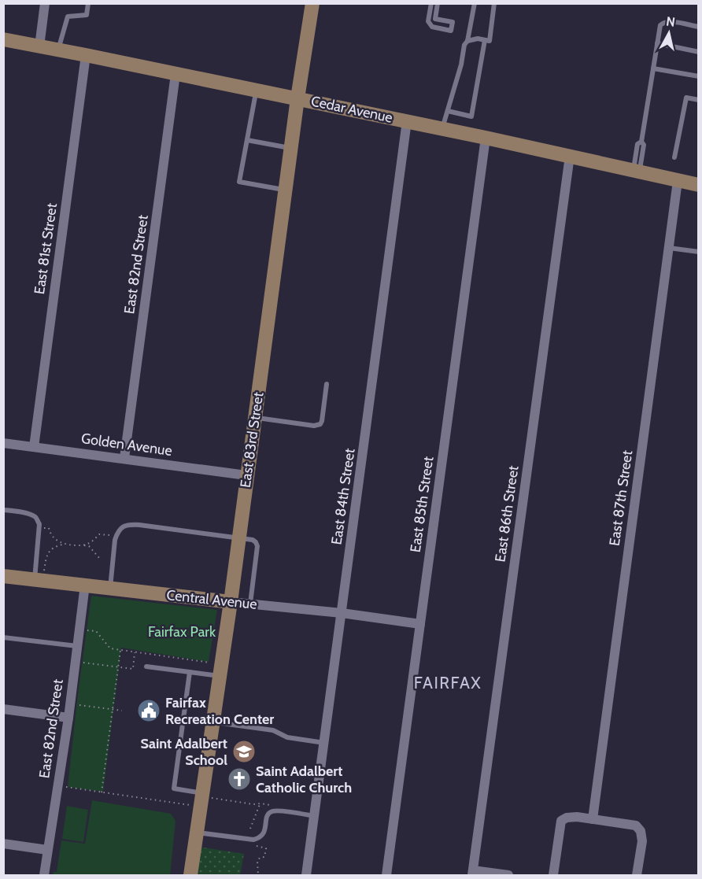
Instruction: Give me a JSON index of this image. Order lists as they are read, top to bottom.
{
  "streets": {
    "street": [
      "Cedar Avenue",
      "East 81st Street",
      "East 82nd Street",
      "East 83rd Street",
      "Golden Avenue",
      "East 84th Street",
      "East 87th Street",
      "East 85th Street",
      "East 86th Street",
      "Central Avenue"
    ]
  },
  "crossings": [
    ["Cedar Avenue", "East 81st Street"],
    ["Cedar Avenue", "East 82nd Street"],
    ["Cedar Avenue", "East 83rd Street"],
    ["Cedar Avenue", "East 84th Street"],
    ["Cedar Avenue", "East 87th Street"],
    ["Cedar Avenue", "East 85th Street"],
    ["Cedar Avenue", "East 86th Street"],
    ["East 81st Street", "Golden Avenue"],
    ["East 82nd Street", "Golden Avenue"],
    ["East 82nd Street", "Central Avenue"],
    ["East 83rd Street", "Golden Avenue"],
    ["East 83rd Street", "Central Avenue"],
    ["East 84th Street", "Central Avenue"],
    ["East 85th Street", "Central Avenue"]
  ],
  "districts": ["FAIRFAX"],
  "parks": ["Fairfax Park"],
  "places": {
    "public building": ["Fairfax Recreation Center"],
    "school or university": ["Saint Adalbert School"],
    "church": ["Saint Adalbert Catholic Church"]
  },
  "north": "top"
}
